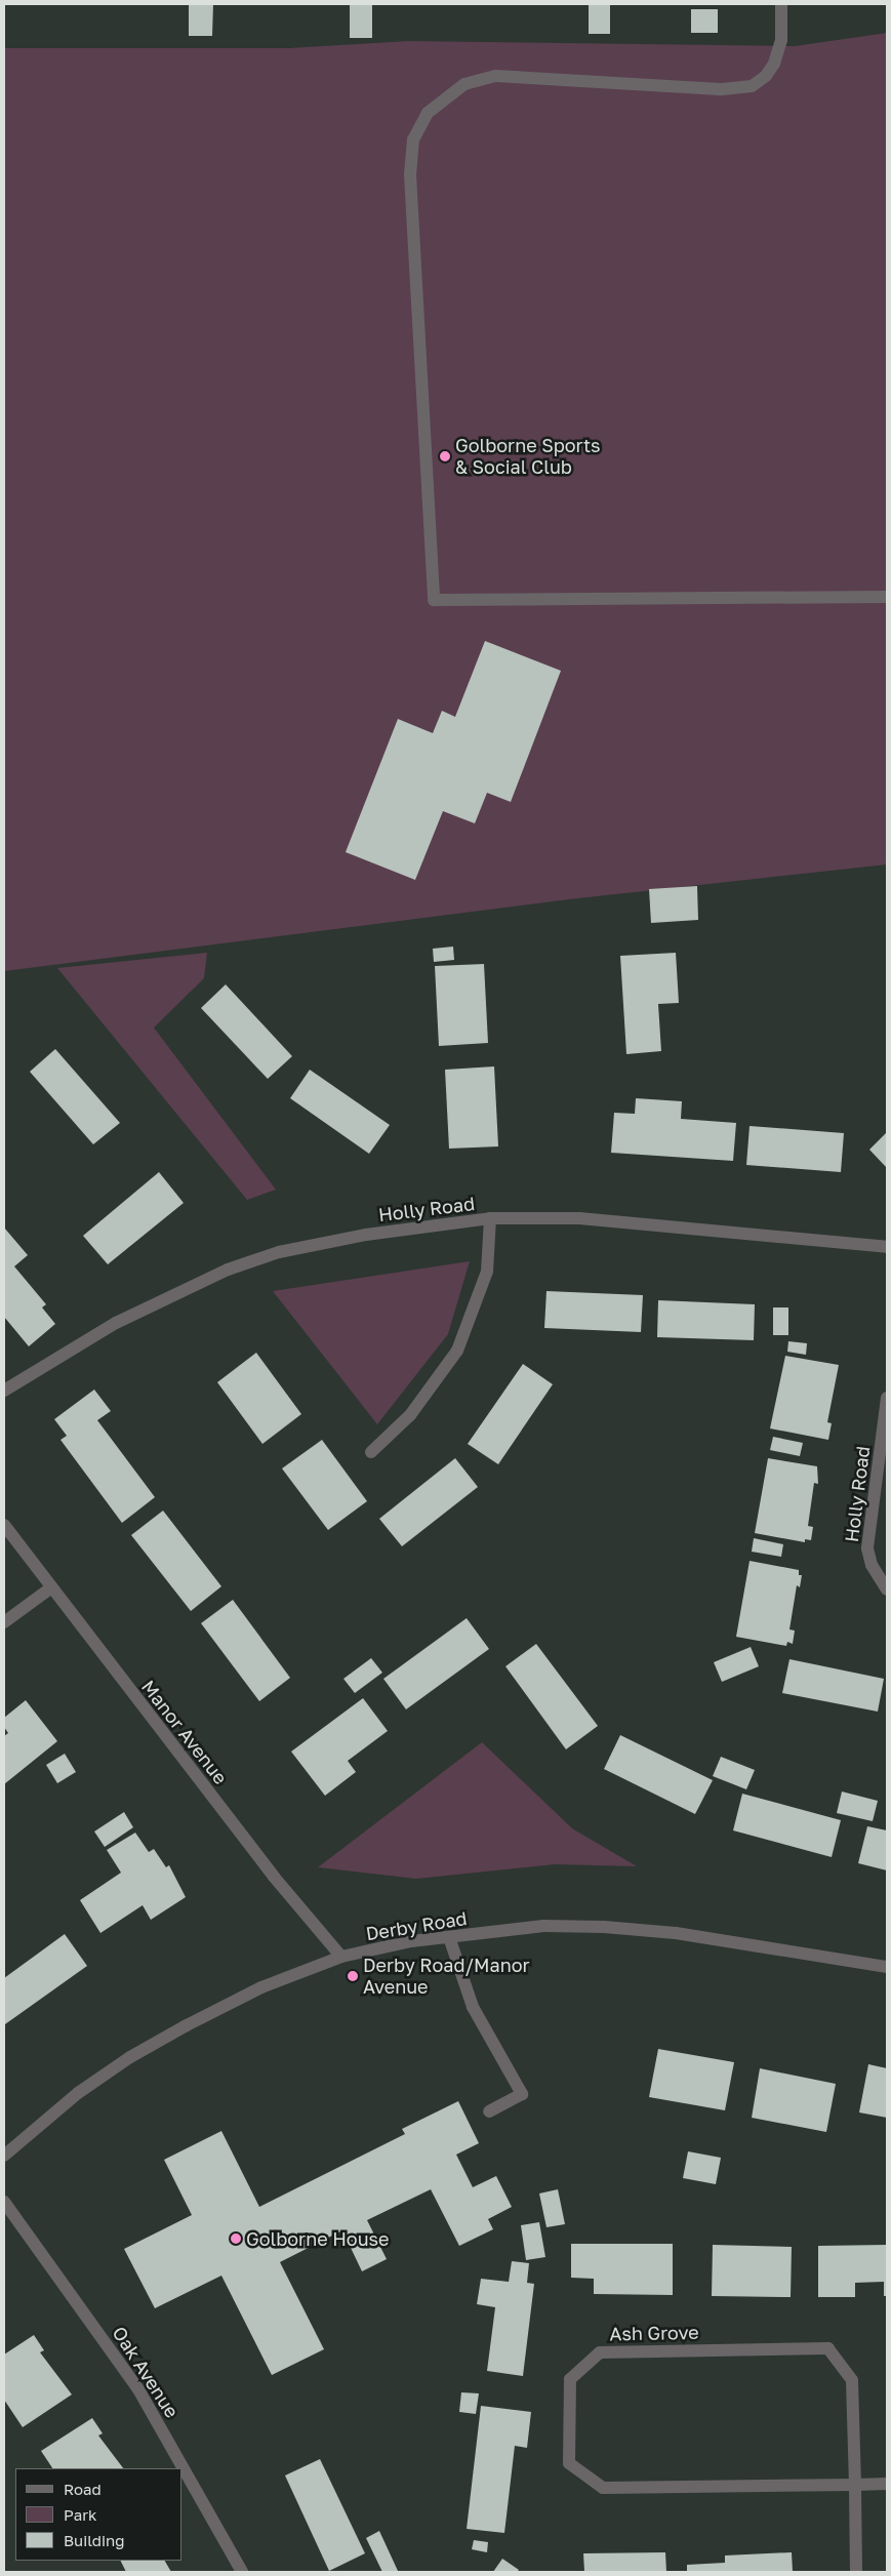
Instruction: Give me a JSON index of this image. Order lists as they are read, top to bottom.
{
  "streets": {
    "street": [
      "Holly Road",
      "Manor Avenue",
      "Derby Road",
      "Ash Grove",
      "Oak Avenue"
    ]
  },
  "crossings": [
    ["Manor Avenue", "Derby Road"]
  ],
  "places": ["Golborne Sports & Social Club", "Derby Road/Manor Avenue", "Golborne House"],
  "legend": ["Road", "Park", "Building"]
}
